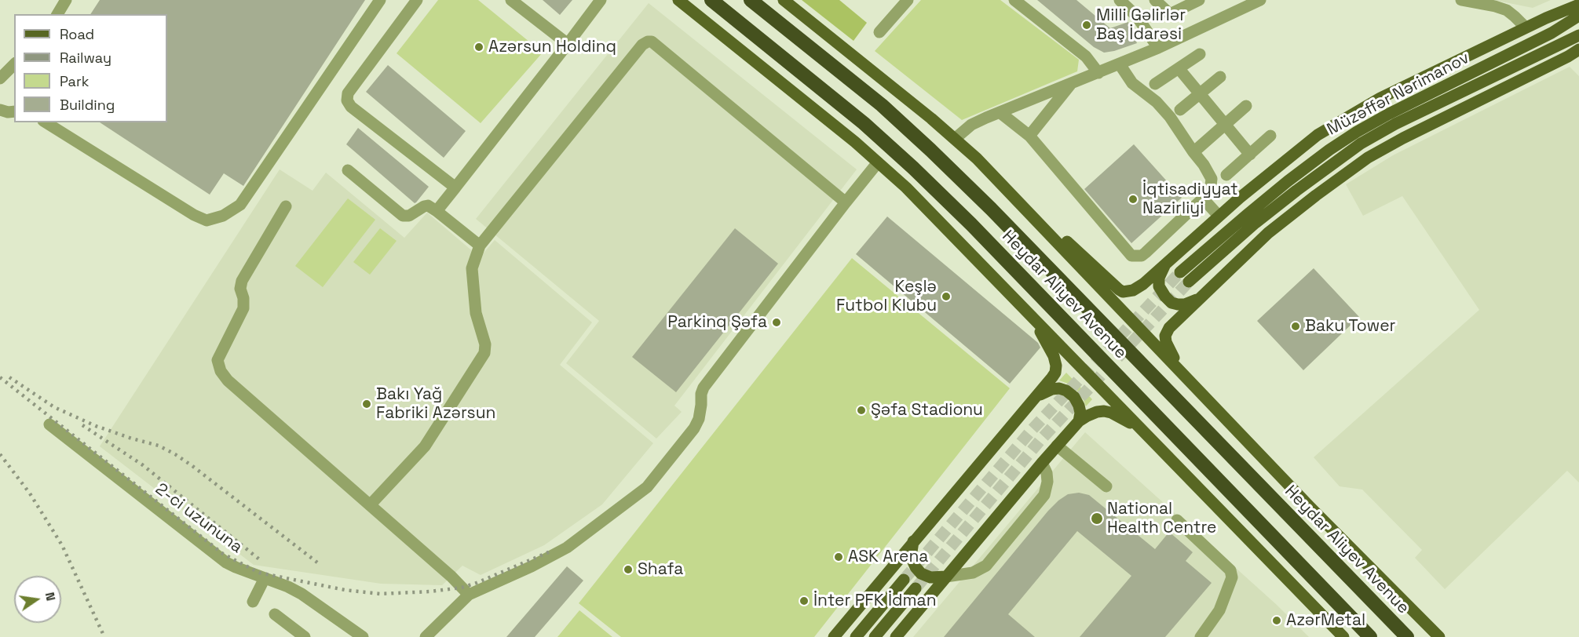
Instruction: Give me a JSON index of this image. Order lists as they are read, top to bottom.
{
  "streets": {
    "highway": ["Heydar Aliyev Avenue"],
    "main road": ["Müzəffər Nərimanov"],
    "street": ["2-ci uzununa"]
  },
  "places": [
    "Milli Gəlirlər Baş İdarəsi",
    "Azərsun Holdinq",
    "İqtisadiyyat Nazirliyi",
    "Keşlə Futbol Klubu",
    "Parkinq Şəfa",
    "Baku Tower",
    "Bakı Yağ Fabriki Azərsun",
    "Şəfa Stadionu",
    "National Health Centre",
    "ASK Arena",
    "Shafa",
    "İnter PFK İdman",
    "AzərMetal"
  ],
  "legend": [
    "Road",
    "Railway",
    "Park",
    "Building"
  ],
  "north": "right"
}
